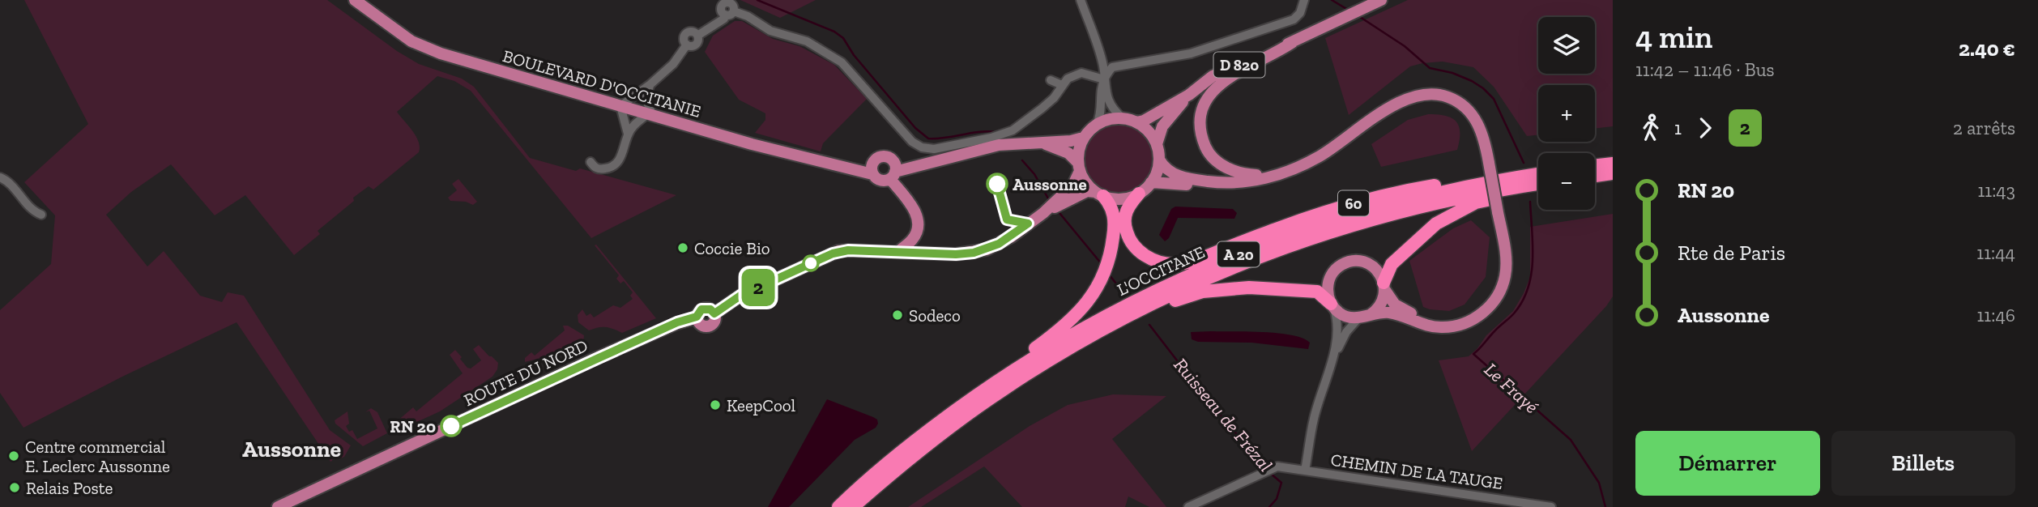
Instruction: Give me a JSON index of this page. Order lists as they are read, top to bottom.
{
  "streets": {
    "highway": ["60", "A 20", "L'OCCITANE"],
    "main road": ["D 820", "BOULEVARD D'OCCITANIE", "ROUTE DU NORD"],
    "street": ["CHEMIN DE LA TAUGE"]
  },
  "crossings": [
    ["D 820", "BOULEVARD D'OCCITANIE"],
    ["D 820", "60"],
    ["BOULEVARD D'OCCITANIE", "60"],
    ["60", "L'OCCITANE"]
  ],
  "districts": ["Aussonne"],
  "water": ["Le Frayé", "Ruisseau de Frézal"],
  "places": [
    "Aussonne",
    "Coccie Bio",
    "Sodeco",
    "KeepCool",
    "RN 20",
    "Centre commercial E. Leclerc Aussonne",
    "Relais Poste"
  ],
  "lines": ["bus line 2"],
  "page": {
    "on_map": "2",
    "heading": ["4 min", "11:42 – 11:46 · Bus", "2.40 €"],
    "map_buttons": ["+", "−"],
    "legs": ["1", "2", "2 arrêts"],
    "list": [
      {
        "name": "RN 20",
        "value": "11:43"
      },
      {
        "name": "Rte de Paris",
        "value": "11:44"
      },
      {
        "name": "Aussonne",
        "value": "11:46"
      }
    ],
    "buttons": ["Démarrer", "Billets"]
  }
}
